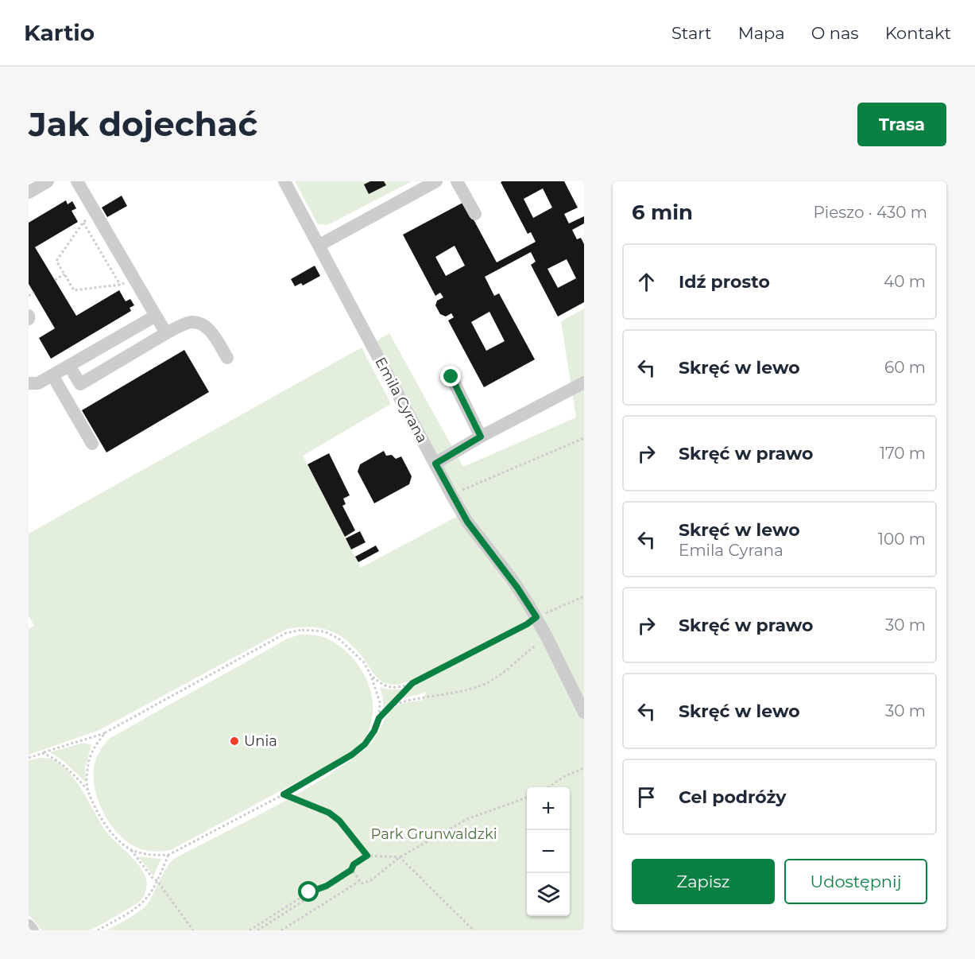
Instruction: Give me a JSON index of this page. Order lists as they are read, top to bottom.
{
  "streets": {
    "street": ["Emila Cyrana"]
  },
  "parks": ["Park Grunwaldzki"],
  "places": ["Unia"],
  "page": {
    "header": "Kartio",
    "nav": [
      "Start",
      "Mapa",
      "O nas",
      "Kontakt"
    ],
    "buttons": [
      "Trasa",
      ["Zapisz", "Udostępnij"]
    ],
    "title": "Jak dojechać",
    "heading": ["6 min", "Pieszo · 430 m"],
    "list": [
      ["Idź prosto", "40 m"],
      ["Skręć w lewo", "60 m"],
      ["Skręć w prawo", "170 m"],
      ["Skręć w lewo", "Emila Cyrana", "100 m"],
      ["Skręć w prawo", "30 m"],
      ["Skręć w lewo", "30 m"],
      "Cel podróży"
    ],
    "map_buttons": ["+", "−"]
  }
}
